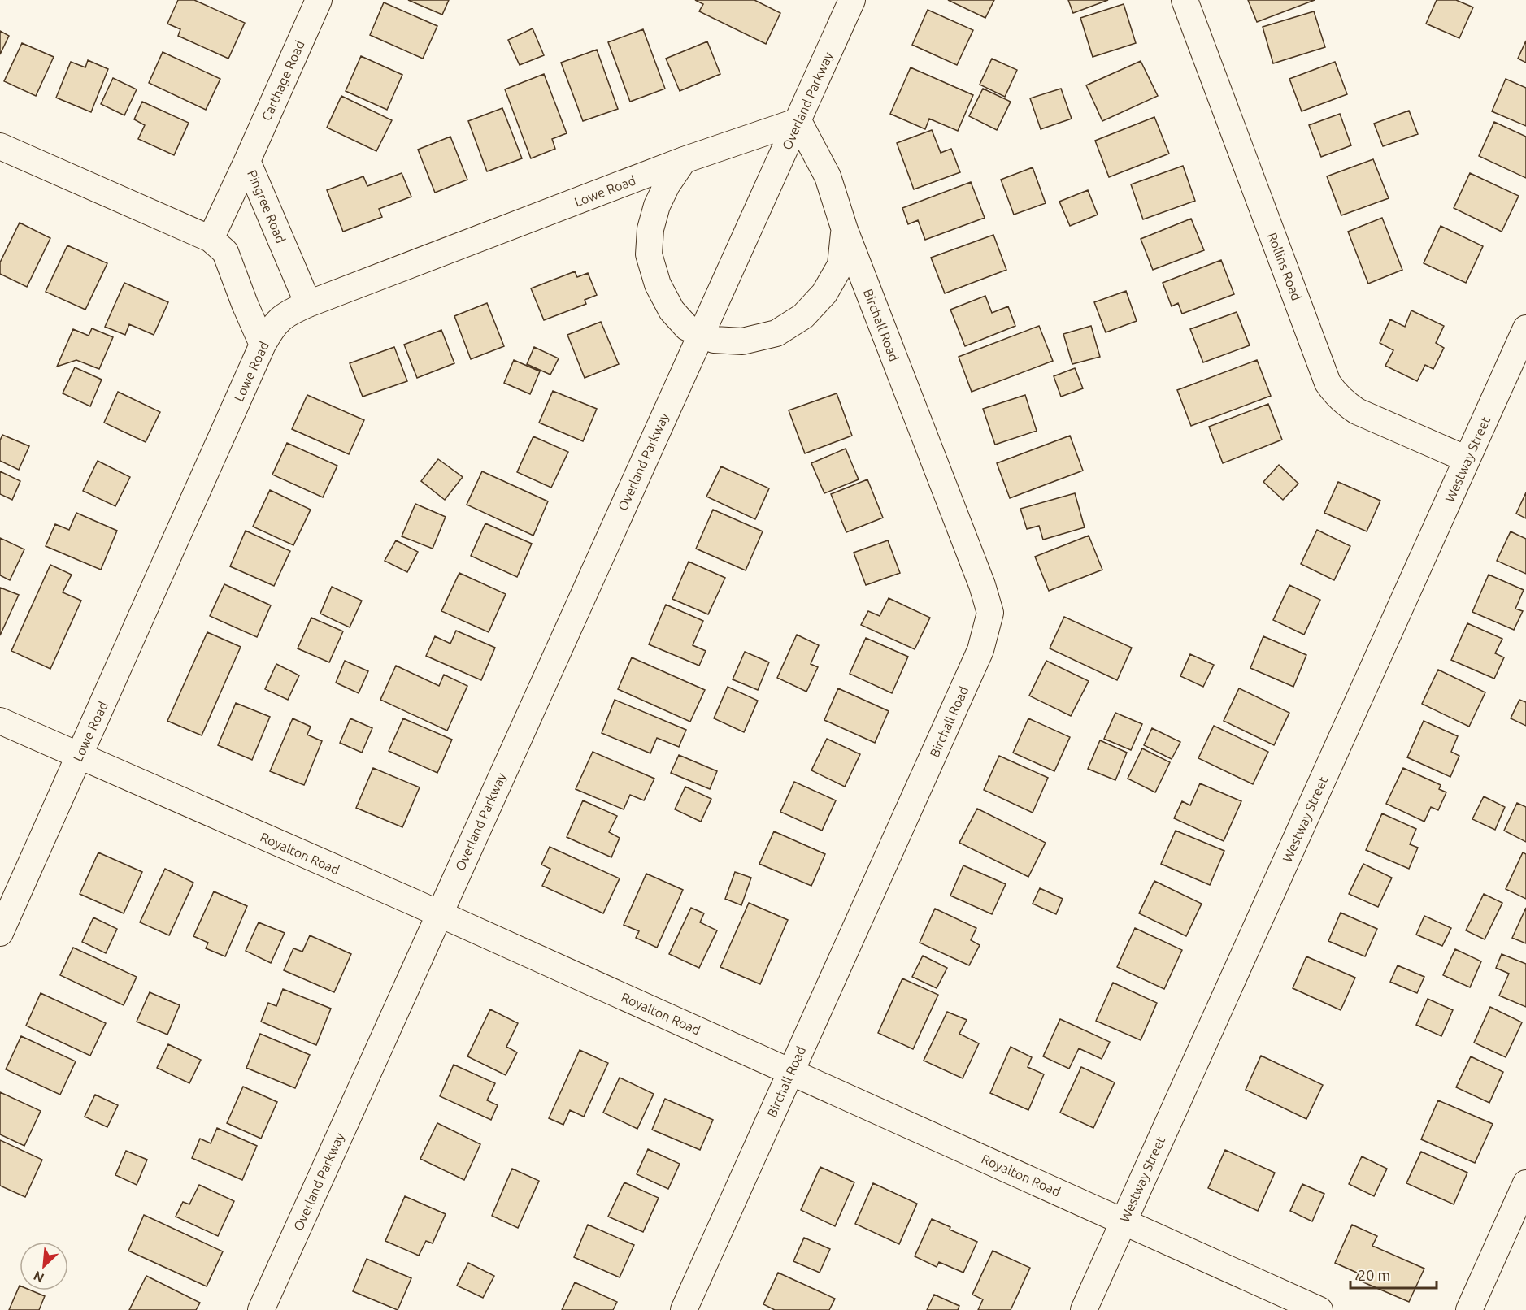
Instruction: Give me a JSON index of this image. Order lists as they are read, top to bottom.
{
  "streets": {
    "street": [
      "Carthage Road",
      "Overland Parkway",
      "Lowe Road",
      "Pingree Road",
      "Rollins Road",
      "Birchall Road",
      "Westway Street",
      "Royalton Road"
    ]
  },
  "crossings": [
    ["Carthage Road", "Pingree Road"],
    ["Overland Parkway", "Lowe Road"],
    ["Overland Parkway", "Birchall Road"],
    ["Overland Parkway", "Royalton Road"],
    ["Lowe Road", "Pingree Road"],
    ["Lowe Road", "Birchall Road"],
    ["Lowe Road", "Royalton Road"],
    ["Rollins Road", "Westway Street"],
    ["Birchall Road", "Royalton Road"],
    ["Westway Street", "Royalton Road"]
  ],
  "scale_bar": "20 m",
  "north": "bottom left"
}
